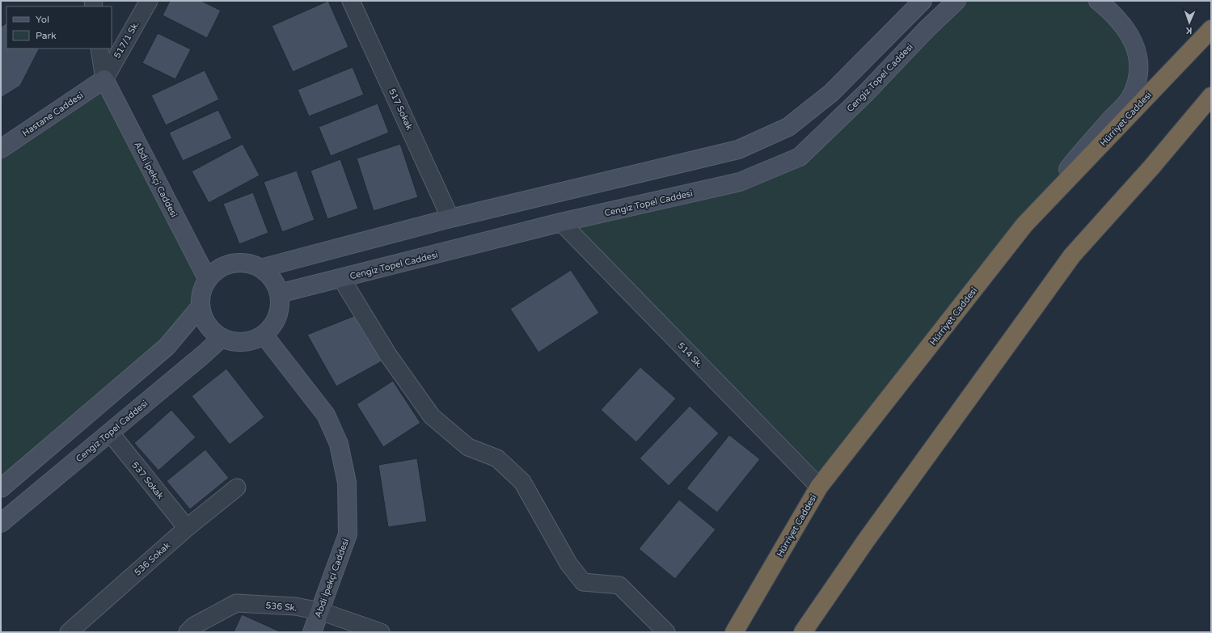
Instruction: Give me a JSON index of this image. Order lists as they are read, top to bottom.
{
  "streets": {
    "highway": ["Hürriyet Caddesi"],
    "street": [
      "517/1 Sk.",
      "Cengiz Topel Caddesi",
      "517 Sokak",
      "Hastane Caddesi",
      "Abdi İpekçi Caddesi",
      "514 Sk.",
      "537 Sokak",
      "536 Sokak",
      "536 Sk."
    ]
  },
  "crossings": [
    ["517/1 Sk.", "Hastane Caddesi"],
    ["517/1 Sk.", "Abdi İpekçi Caddesi"],
    ["Cengiz Topel Caddesi", "Abdi İpekçi Caddesi"],
    ["Cengiz Topel Caddesi", "514 Sk."],
    ["Cengiz Topel Caddesi", "537 Sokak"],
    ["Hastane Caddesi", "Abdi İpekçi Caddesi"],
    ["Hürriyet Caddesi", "514 Sk."],
    ["Abdi İpekçi Caddesi", "536 Sk."],
    ["537 Sokak", "536 Sokak"]
  ],
  "legend": ["Yol", "Park"],
  "north": "bottom"
}
